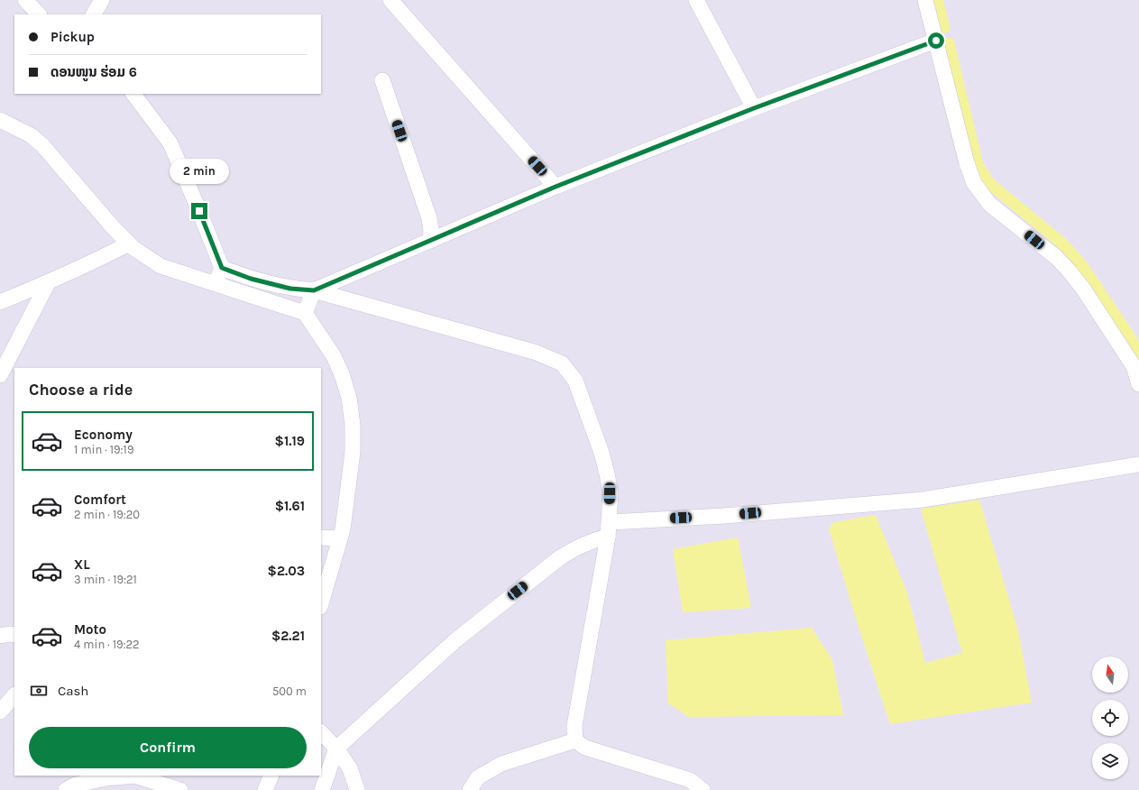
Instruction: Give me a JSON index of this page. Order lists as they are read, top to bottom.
{
  "north": "top",
  "page": {
    "banner": ["Pickup", "ດອນໜູນ ຮ່ອມ 6"],
    "bubble": "2 min",
    "heading": "Choose a ride",
    "list": [
      {
        "name": "Economy",
        "note": "1 min · 19:19",
        "value": "$1.19"
      },
      {
        "name": "Comfort",
        "note": "2 min · 19:20",
        "value": "$1.61"
      },
      {
        "name": "XL",
        "note": "3 min · 19:21",
        "value": "$2.03"
      },
      {
        "name": "Moto",
        "note": "4 min · 19:22",
        "value": "$2.21"
      }
    ],
    "pay": ["Cash", "500 m"],
    "buttons": "Confirm"
  }
}
